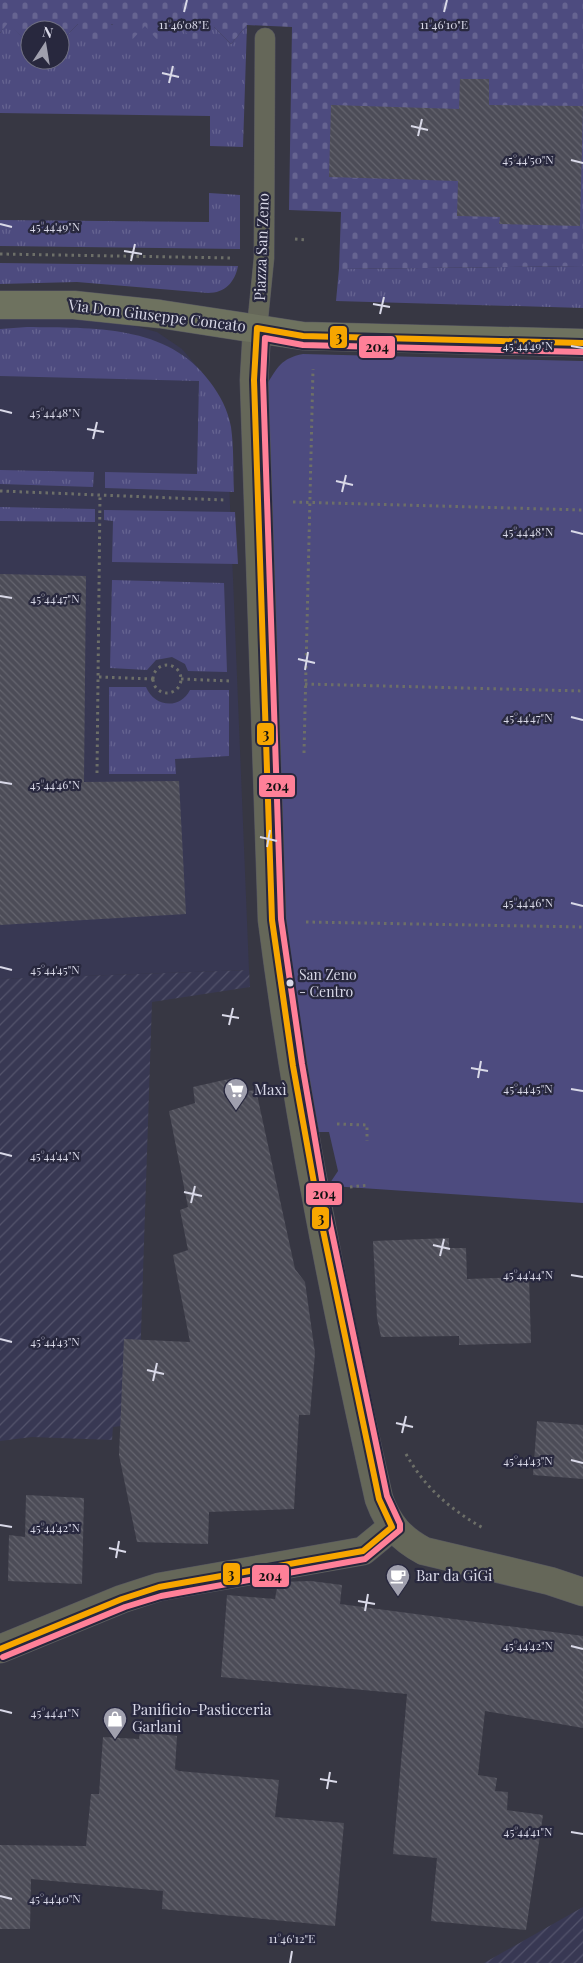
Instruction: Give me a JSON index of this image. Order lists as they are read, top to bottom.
{
  "streets": {
    "street": ["Piazza San Zeno", "Via Don Giuseppe Concato"]
  },
  "crossings": [
    ["Piazza San Zeno", "Via Don Giuseppe Concato"]
  ],
  "places": {
    "other": ["San Zeno - Centro"],
    "supermarket": ["Maxì"],
    "cafe": ["Bar da GiGi"],
    "shop": ["Panificio-Pasticceria Garlani"]
  },
  "lines": ["transit line 3", "transit line 204"],
  "north": "top",
  "coordinates": [
    "11°46'08\"E",
    "11°46'10\"E",
    "45°44'50\"N",
    "45°44'49\"N",
    "45°44'48\"N",
    "45°44'47\"N",
    "45°44'46\"N",
    "45°44'45\"N",
    "45°44'44\"N",
    "45°44'43\"N",
    "45°44'42\"N",
    "45°44'41\"N",
    "45°44'40\"N",
    "11°46'12\"E"
  ]
}
